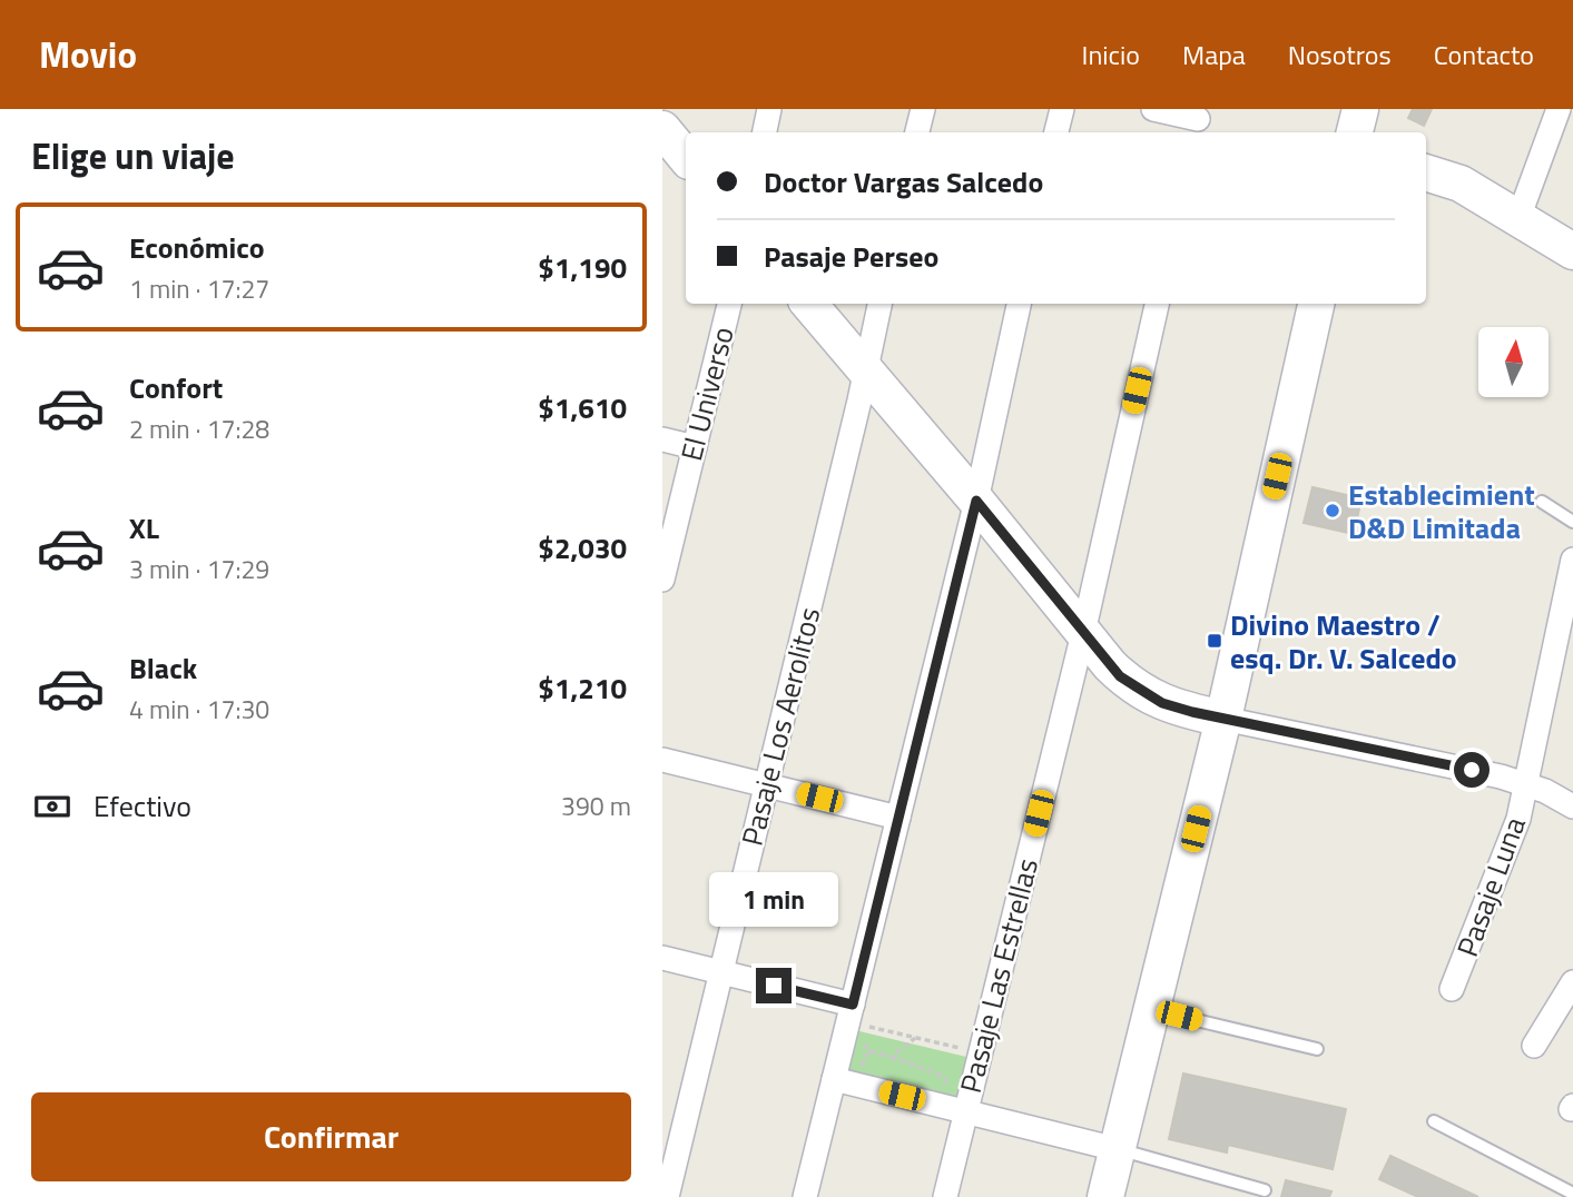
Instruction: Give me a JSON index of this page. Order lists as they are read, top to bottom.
{
  "streets": {
    "street": [
      "El Universo",
      "Pasaje Los Aerolitos",
      "Pasaje Luna",
      "Pasaje Las Estrellas"
    ]
  },
  "places": {
    "other": ["Establecimient D&D Limitada"],
    "transit": ["Divino Maestro / esq. Dr. V. Salcedo"]
  },
  "north": "top",
  "page": {
    "header": "Movio",
    "nav": [
      "Inicio",
      "Mapa",
      "Nosotros",
      "Contacto"
    ],
    "heading": "Elige un viaje",
    "banner": ["Doctor Vargas Salcedo", "Pasaje Perseo"],
    "list": [
      {
        "name": "Económico",
        "note": "1 min · 17:27",
        "value": "$1,190"
      },
      {
        "name": "Confort",
        "note": "2 min · 17:28",
        "value": "$1,610"
      },
      {
        "name": "XL",
        "note": "3 min · 17:29",
        "value": "$2,030"
      },
      {
        "name": "Black",
        "note": "4 min · 17:30",
        "value": "$1,210"
      }
    ],
    "pay": ["Efectivo", "390 m"],
    "bubble": "1 min",
    "buttons": "Confirmar"
  }
}
